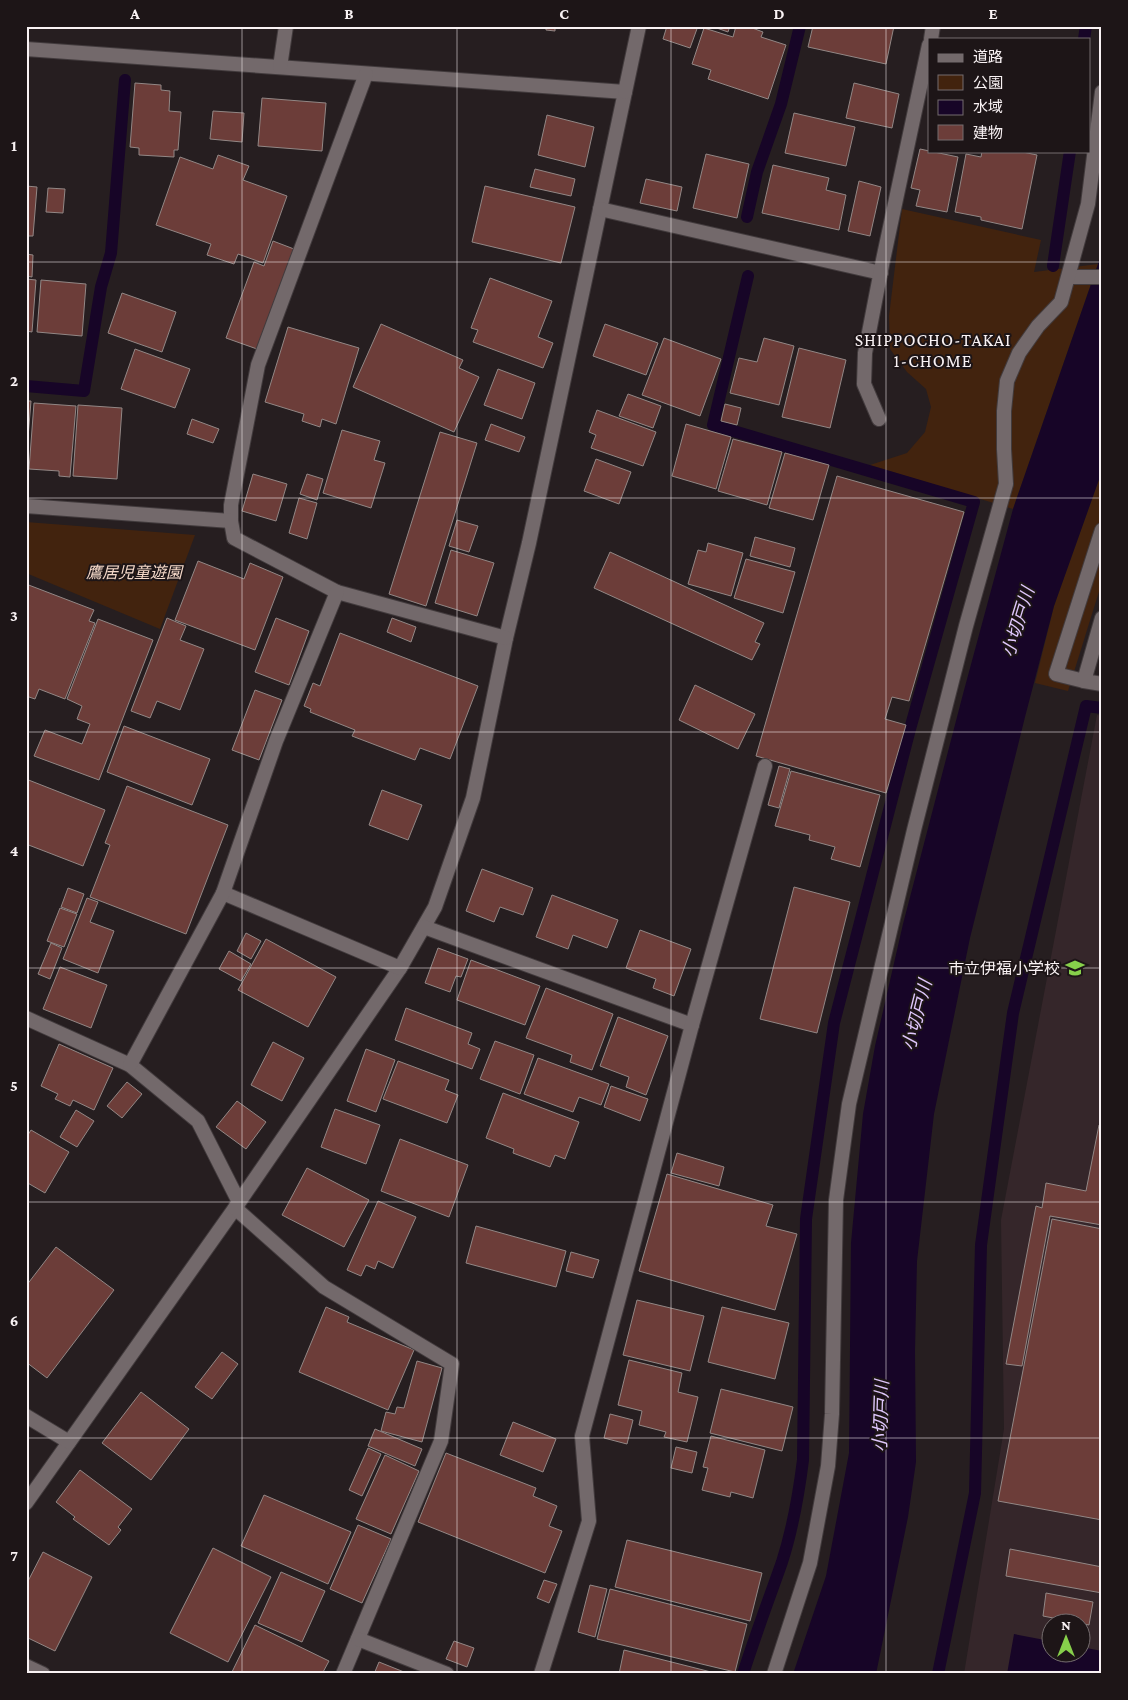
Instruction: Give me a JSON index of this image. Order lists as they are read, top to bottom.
{
  "districts": ["SHIPPOCHO-TAKAI 1-CHOME"],
  "water": ["小切戸川"],
  "parks": ["鷹居児童遊園"],
  "places": {
    "school or university": ["市立伊福小学校"]
  },
  "legend": [
    "道路",
    "公園",
    "水域",
    "建物"
  ],
  "north": "top",
  "grid": {
    "columns": [
      "A",
      "B",
      "C",
      "D",
      "E"
    ],
    "rows": [
      "1",
      "2",
      "3",
      "4",
      "5",
      "6",
      "7"
    ]
  }
}
